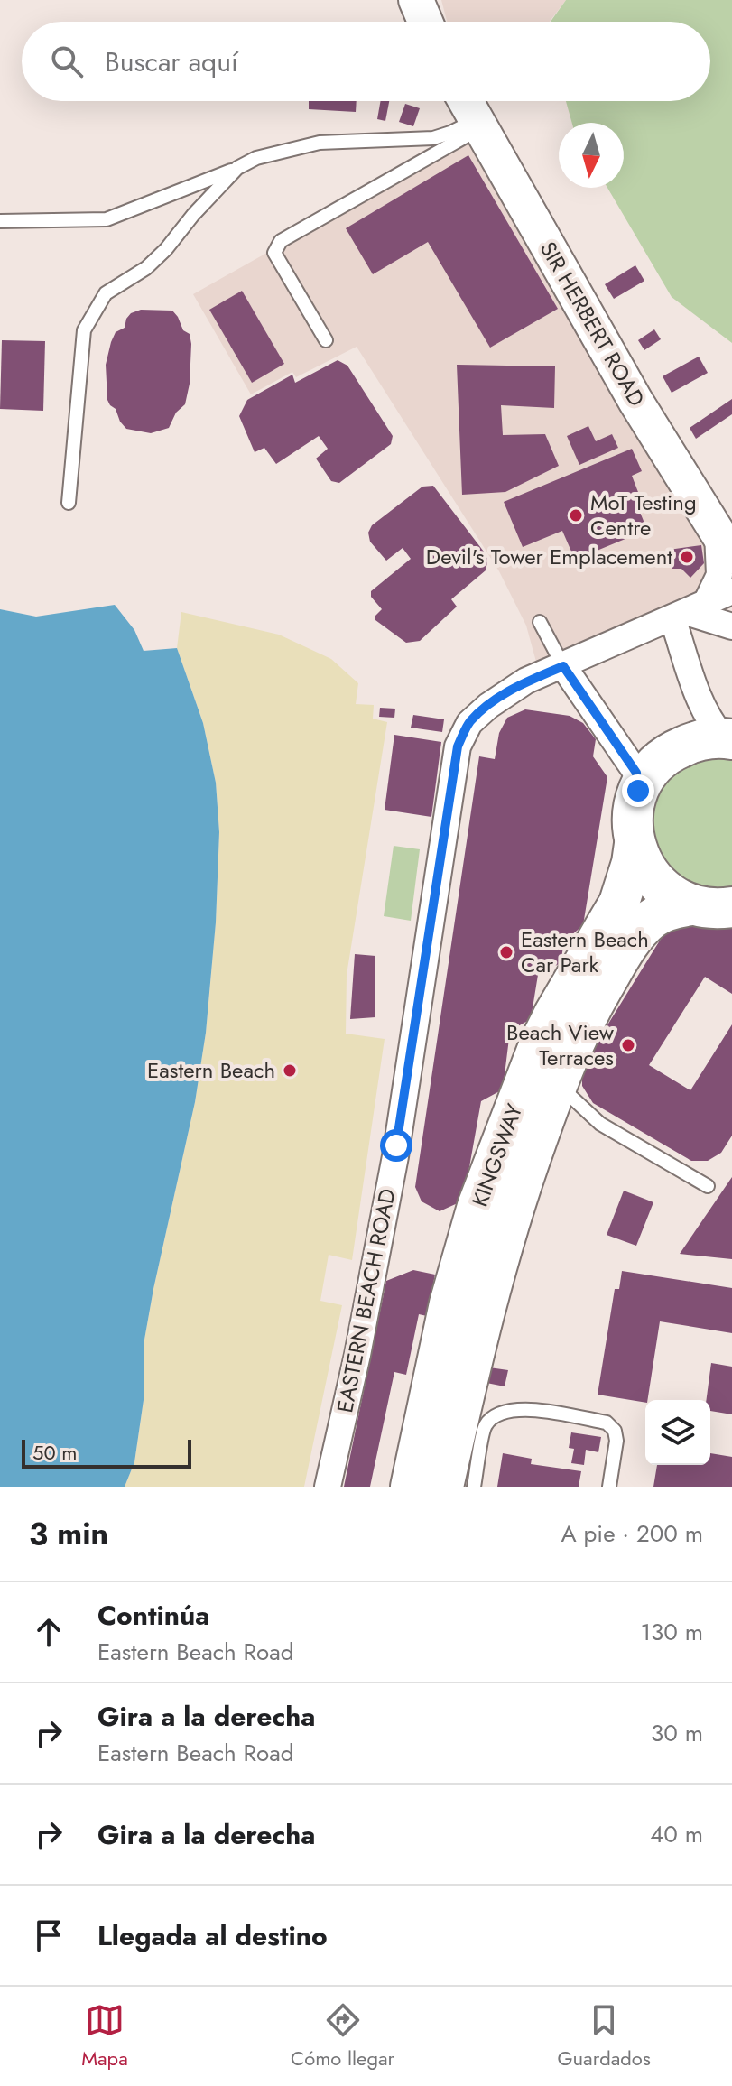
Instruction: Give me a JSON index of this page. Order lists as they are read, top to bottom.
{
  "streets": {
    "highway": ["KINGSWAY"],
    "main road": ["SIR HERBERT ROAD"],
    "street": ["EASTERN BEACH ROAD"]
  },
  "places": [
    "MoT Testing Centre",
    "Devil's Tower Emplacement",
    "Eastern Beach Car Park",
    "Beach View Terraces",
    "Eastern Beach"
  ],
  "scale_bar": "50 m",
  "north": "bottom",
  "page": {
    "search": "Buscar aquí",
    "scale": "50 m",
    "heading": ["3 min", "A pie · 200 m"],
    "list": [
      ["Continúa", "Eastern Beach Road", "130 m"],
      ["Gira a la derecha", "Eastern Beach Road", "30 m"],
      ["Gira a la derecha", "40 m"],
      "Llegada al destino"
    ],
    "nav": ["Mapa", "Cómo llegar", "Guardados"]
  }
}
